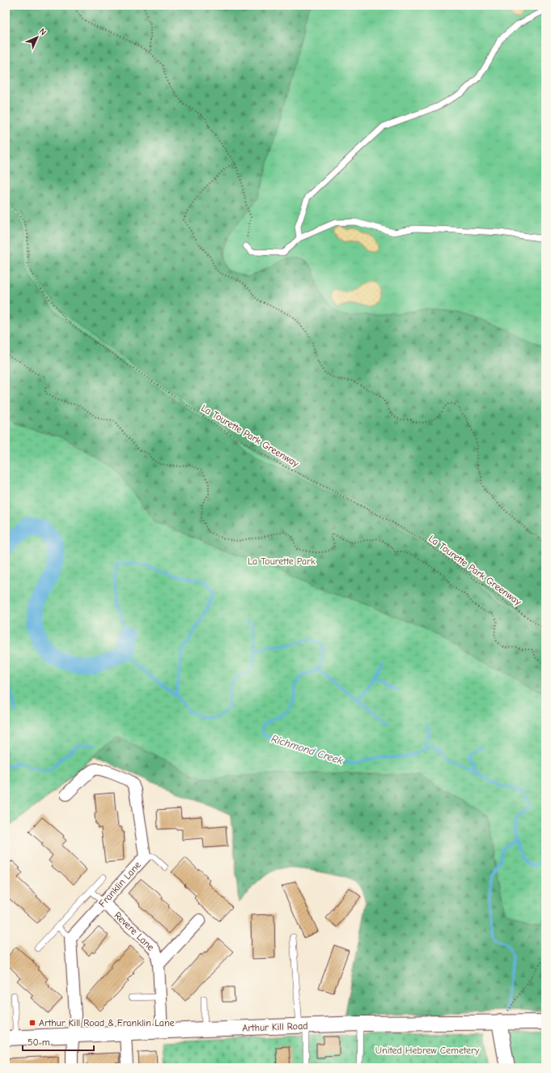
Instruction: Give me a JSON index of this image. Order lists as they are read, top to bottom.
{
  "streets": {
    "street": ["Franklin Lane", "Revere Lane", "Arthur Kill Road"],
    "path": ["La Tourette Park Greenway"]
  },
  "crossings": [
    ["Franklin Lane", "Revere Lane"],
    ["Revere Lane", "Arthur Kill Road"]
  ],
  "water": ["Richmond Creek"],
  "parks": ["La Tourette Park", "United Hebrew Cemetery"],
  "places": {
    "transit": ["Arthur Kill Road & Franklin Lane"]
  },
  "scale_bar": "50 m",
  "north": "top right"
}
